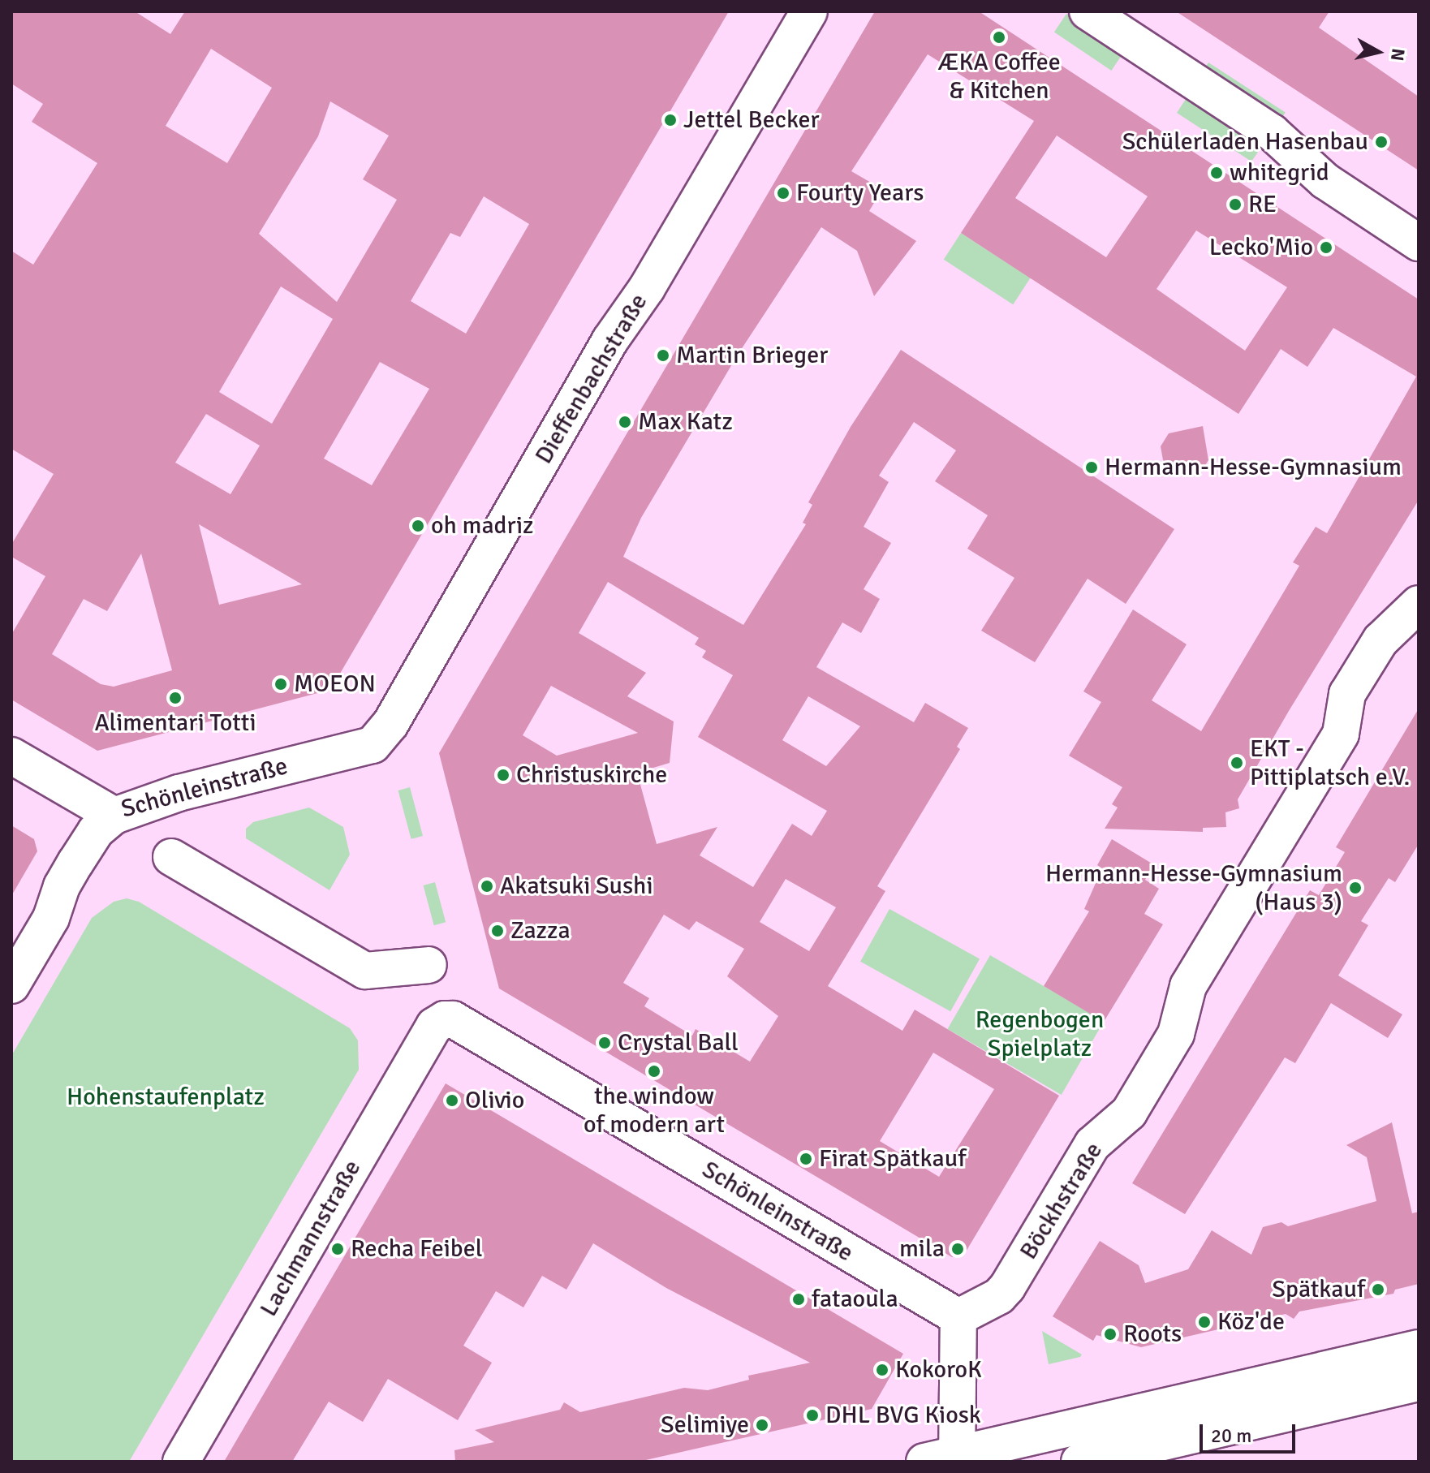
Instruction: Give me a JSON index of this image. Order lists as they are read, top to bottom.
{
  "streets": {
    "street": [
      "Dieffenbachstraße",
      "Schönleinstraße",
      "Böckhstraße",
      "Lachmannstraße"
    ]
  },
  "crossings": [
    ["Dieffenbachstraße", "Schönleinstraße"],
    ["Schönleinstraße", "Böckhstraße"],
    ["Schönleinstraße", "Lachmannstraße"]
  ],
  "parks": ["Regenbogen Spielplatz", "Hohenstaufenplatz"],
  "places": [
    "ÆKA Coffee & Kitchen",
    "Jettel Becker",
    "Schülerladen Hasenbau",
    "whitegrid",
    "Fourty Years",
    "RE",
    "Lecko'Mio",
    "Martin Brieger",
    "Max Katz",
    "Hermann-Hesse-Gymnasium",
    "oh madriz",
    "MOEON",
    "Alimentari Totti",
    "EKT - Pittiplatsch e.V.",
    "Christuskirche",
    "Akatsuki Sushi",
    "Hermann-Hesse-Gymnasium (Haus 3)",
    "Zazza",
    "Crystal Ball",
    "the window of modern art",
    "Olivio",
    "Firat Spätkauf",
    "Recha Feibel",
    "mila",
    "Spätkauf",
    "fataoula",
    "Köz'de",
    "Roots",
    "KokoroK",
    "DHL BVG Kiosk",
    "Selimiye"
  ],
  "scale_bar": "20 m",
  "north": "right"
}
